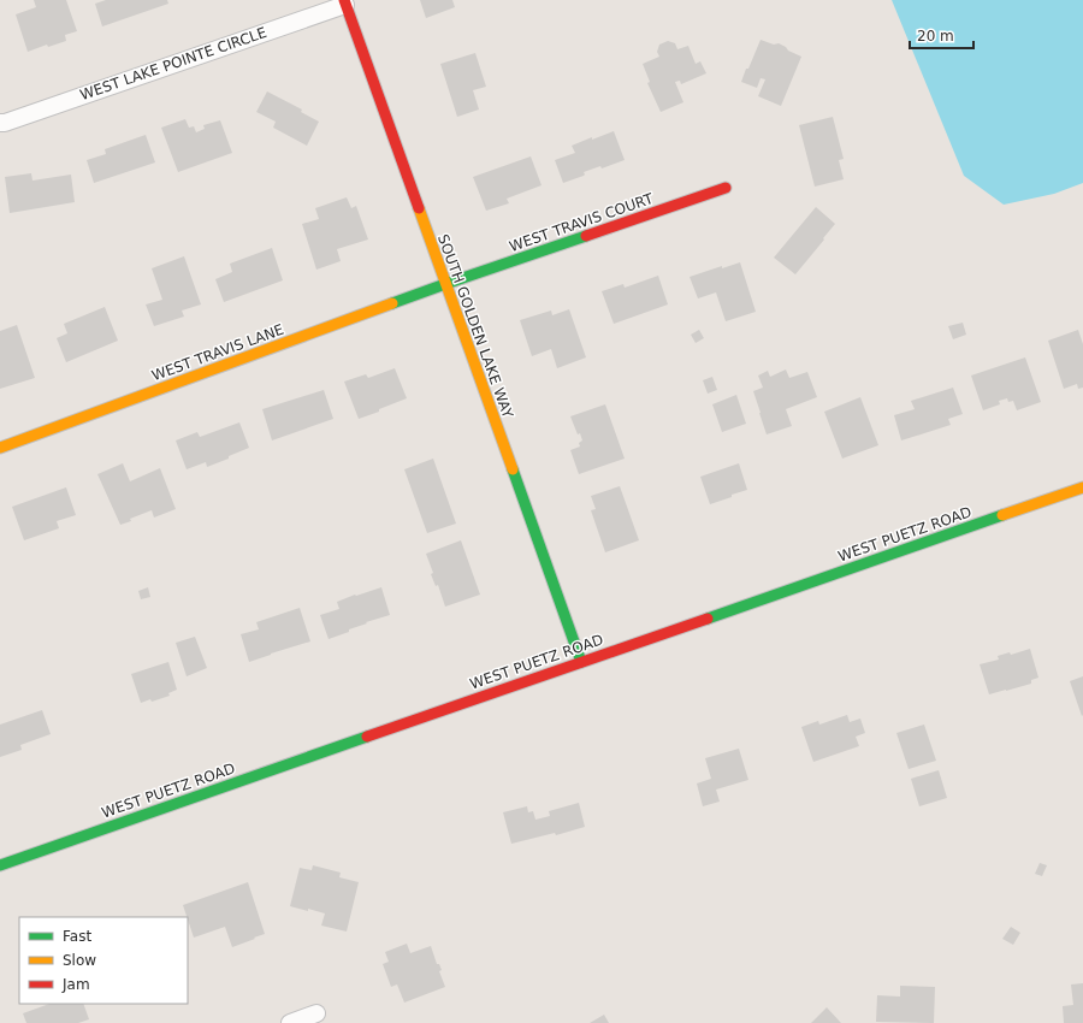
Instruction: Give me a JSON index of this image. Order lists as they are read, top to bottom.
{
  "streets": {
    "street": [
      "WEST LAKE POINTE CIRCLE",
      "WEST TRAVIS COURT",
      "SOUTH GOLDEN LAKE WAY",
      "WEST TRAVIS LANE",
      "WEST PUETZ ROAD"
    ]
  },
  "crossings": [
    ["WEST LAKE POINTE CIRCLE", "SOUTH GOLDEN LAKE WAY"],
    ["WEST TRAVIS COURT", "SOUTH GOLDEN LAKE WAY"],
    ["WEST TRAVIS COURT", "WEST TRAVIS LANE"],
    ["SOUTH GOLDEN LAKE WAY", "WEST TRAVIS LANE"],
    ["SOUTH GOLDEN LAKE WAY", "WEST PUETZ ROAD"]
  ],
  "legend": ["Fast", "Slow", "Jam"],
  "scale_bar": "20 m"
}
